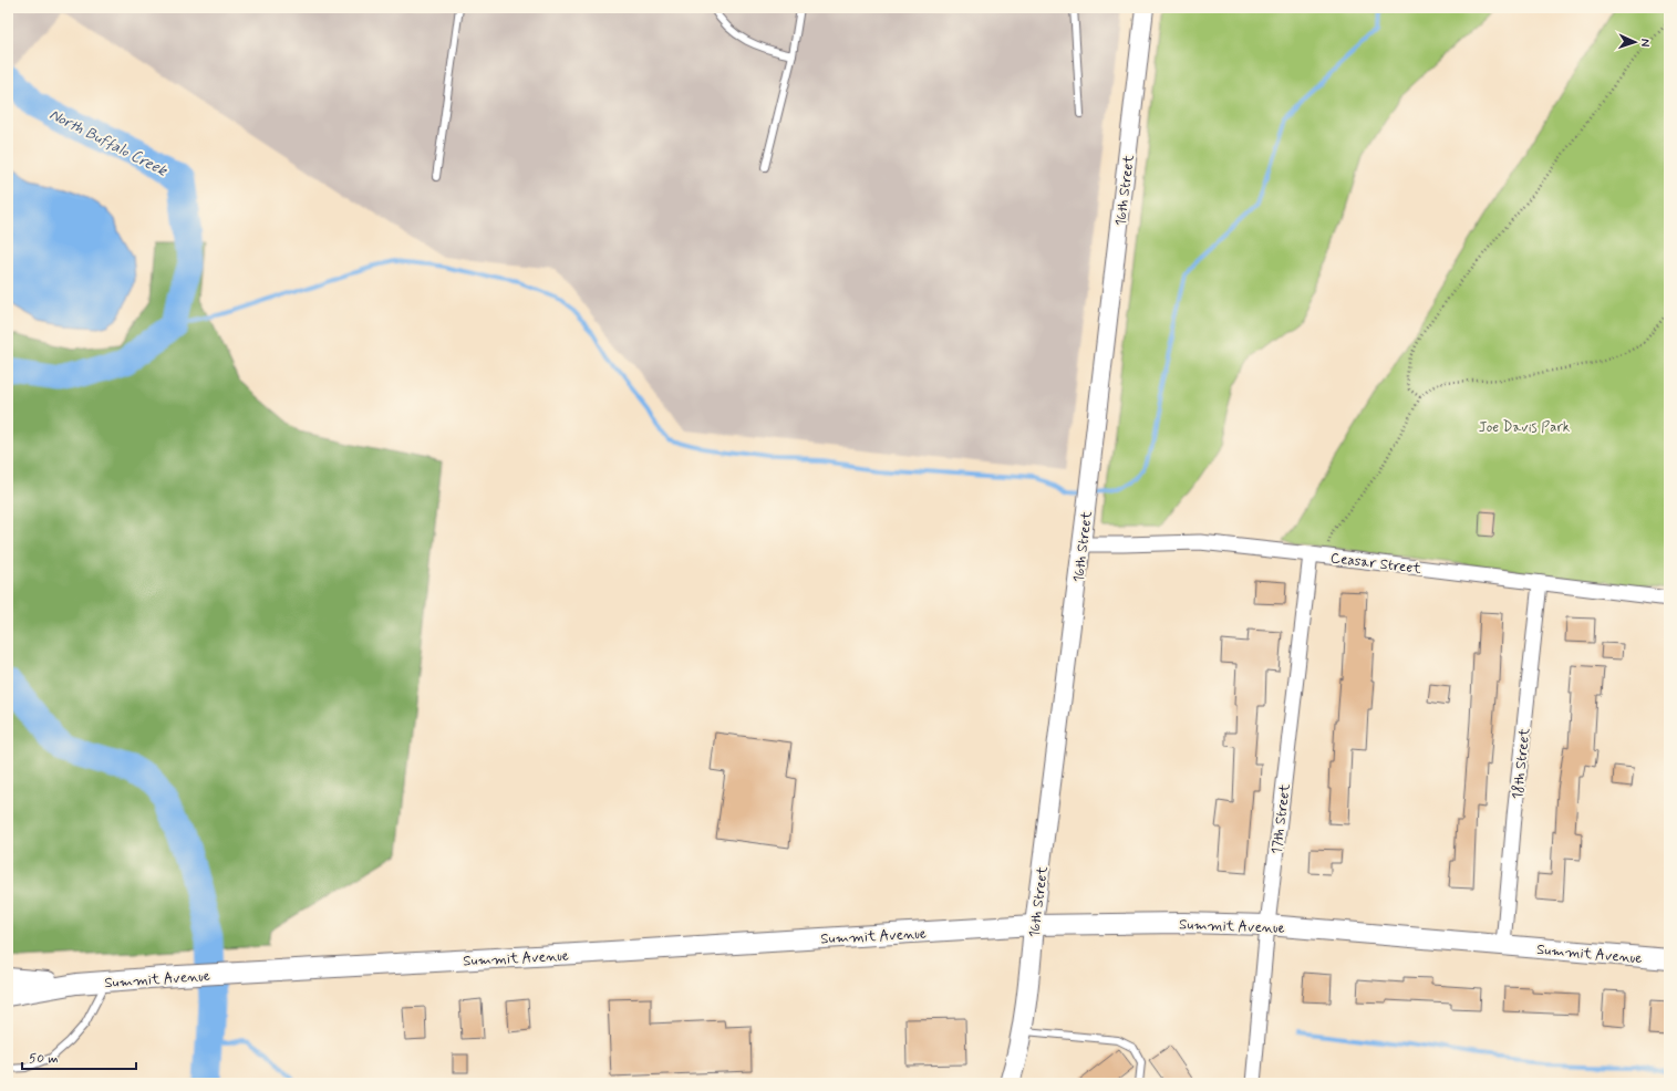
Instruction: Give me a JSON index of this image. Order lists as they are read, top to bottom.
{
  "streets": {
    "main road": ["16th Street", "Summit Avenue"],
    "street": ["Ceasar Street", "18th Street", "17th Street"]
  },
  "crossings": [
    ["16th Street", "Ceasar Street"],
    ["16th Street", "Summit Avenue"],
    ["Ceasar Street", "18th Street"],
    ["Ceasar Street", "17th Street"],
    ["18th Street", "Summit Avenue"],
    ["17th Street", "Summit Avenue"]
  ],
  "water": ["North Buffalo Creek"],
  "parks": ["Joe Davis Park"],
  "scale_bar": "50 m",
  "north": "right"
}
